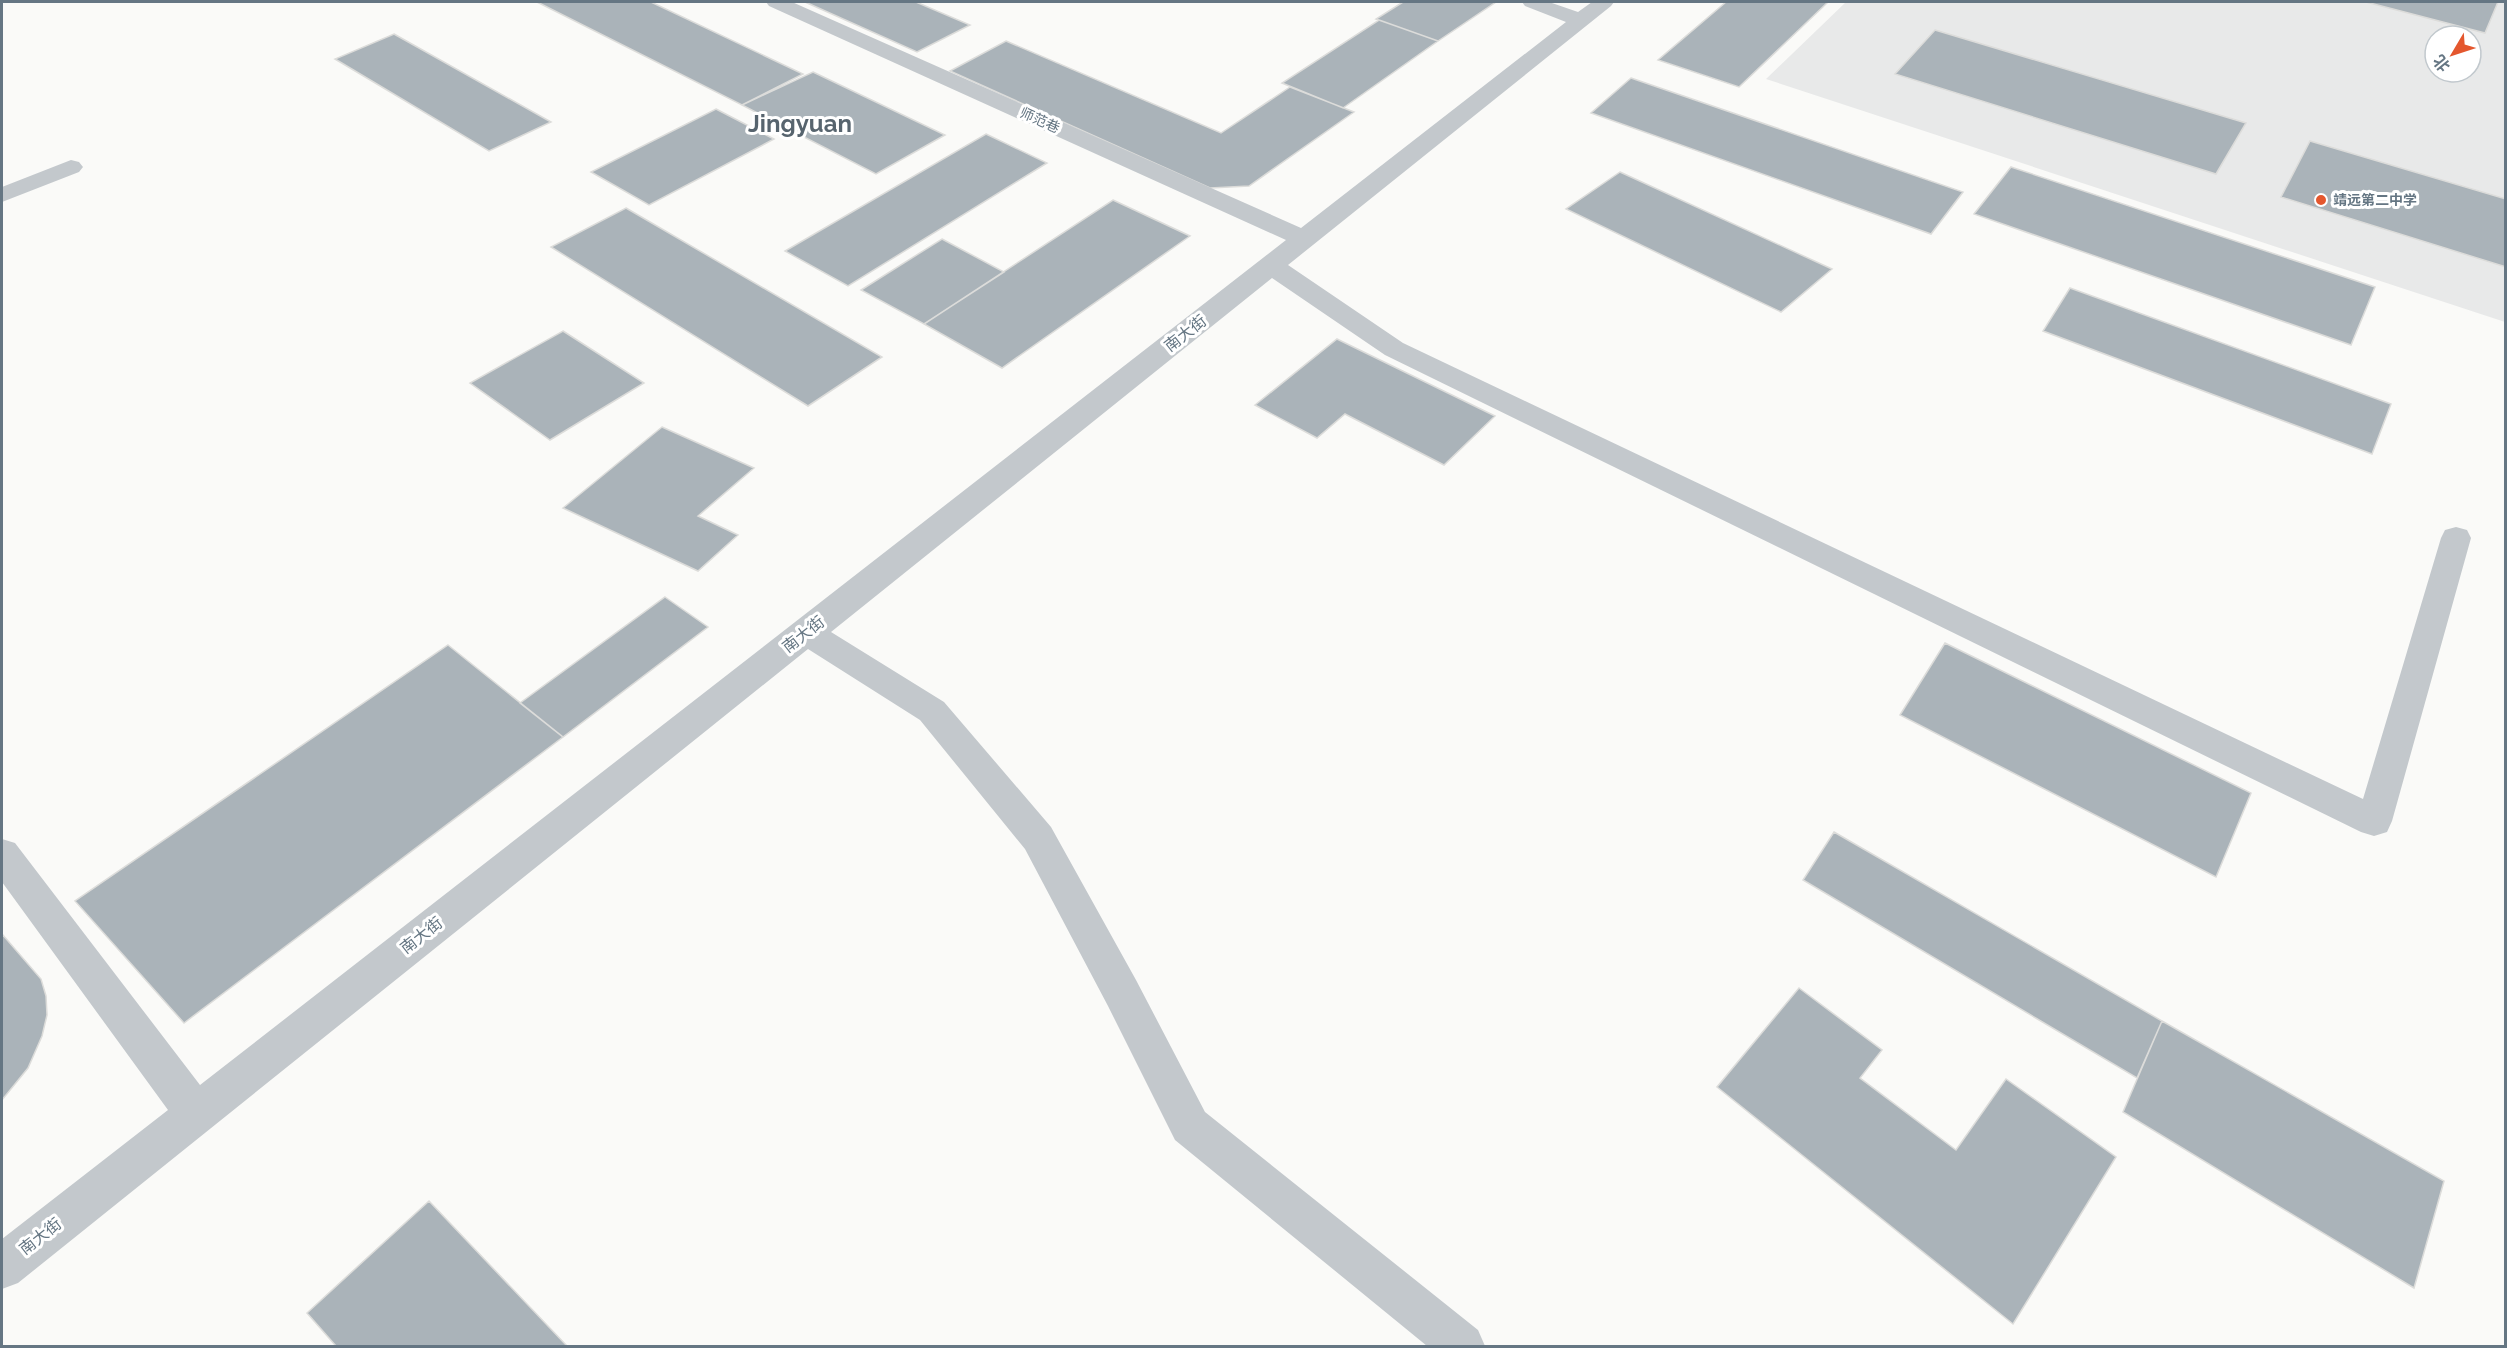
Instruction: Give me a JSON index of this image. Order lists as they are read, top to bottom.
{
  "streets": {
    "street": ["师范巷", "南大街"]
  },
  "crossings": [
    ["师范巷", "南大街"]
  ],
  "districts": ["Jingyuan"],
  "places": ["靖远第二中学"],
  "north": "bottom left"
}
